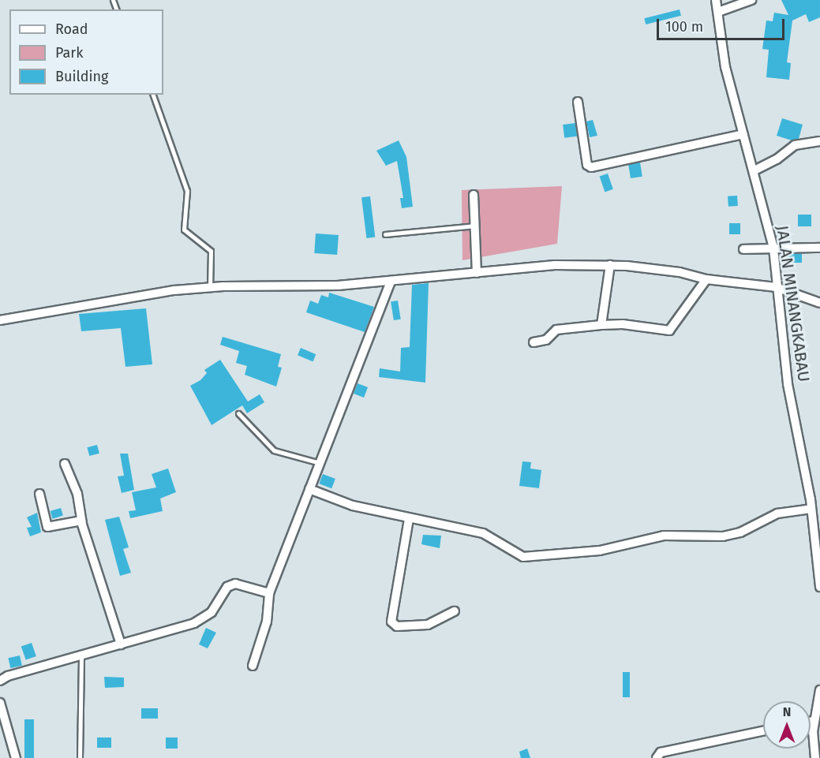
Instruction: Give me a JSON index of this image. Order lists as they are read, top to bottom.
{
  "streets": {
    "street": ["JALAN MINANGKABAU"]
  },
  "legend": ["Road", "Park", "Building"],
  "scale_bar": "100 m",
  "north": "top"
}
